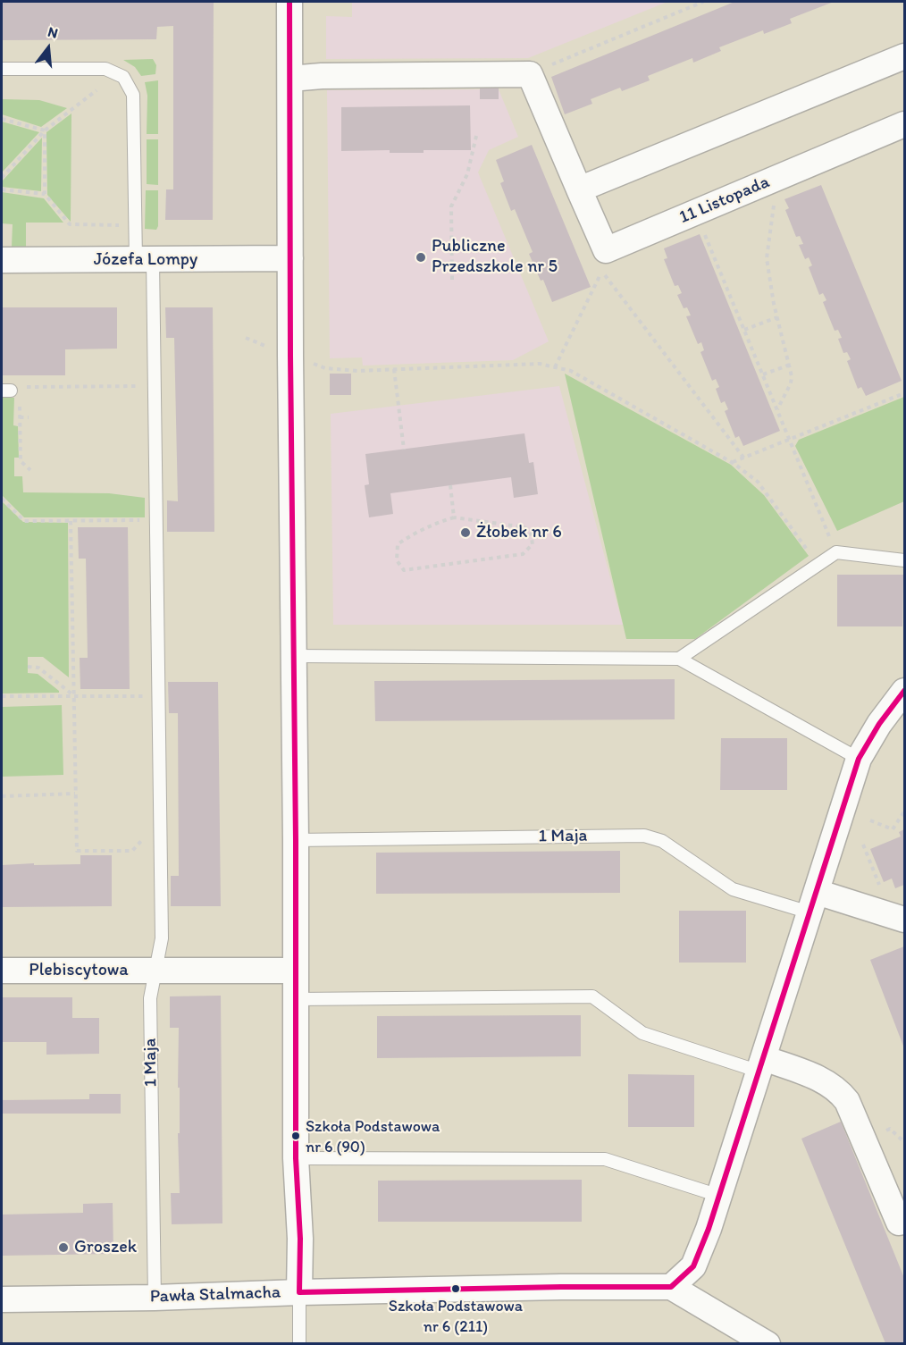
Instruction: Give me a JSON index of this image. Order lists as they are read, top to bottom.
{
  "streets": {
    "street": [
      "11 Listopada",
      "Józefa Lompy",
      "Plebiscytowa",
      "Pawła Stalmacha"
    ],
    "lane": ["1 Maja"]
  },
  "crossings": [
    ["Józefa Lompy", "1 Maja"],
    ["1 Maja", "Plebiscytowa"],
    ["1 Maja", "Pawła Stalmacha"]
  ],
  "places": [
    "Publiczne Przedszkole nr 5",
    "Żłobek nr 6",
    "Szkoła Podstawowa nr 6 (90)",
    "Groszek",
    "Szkoła Podstawowa nr 6 (211)"
  ],
  "north": "top"
}
